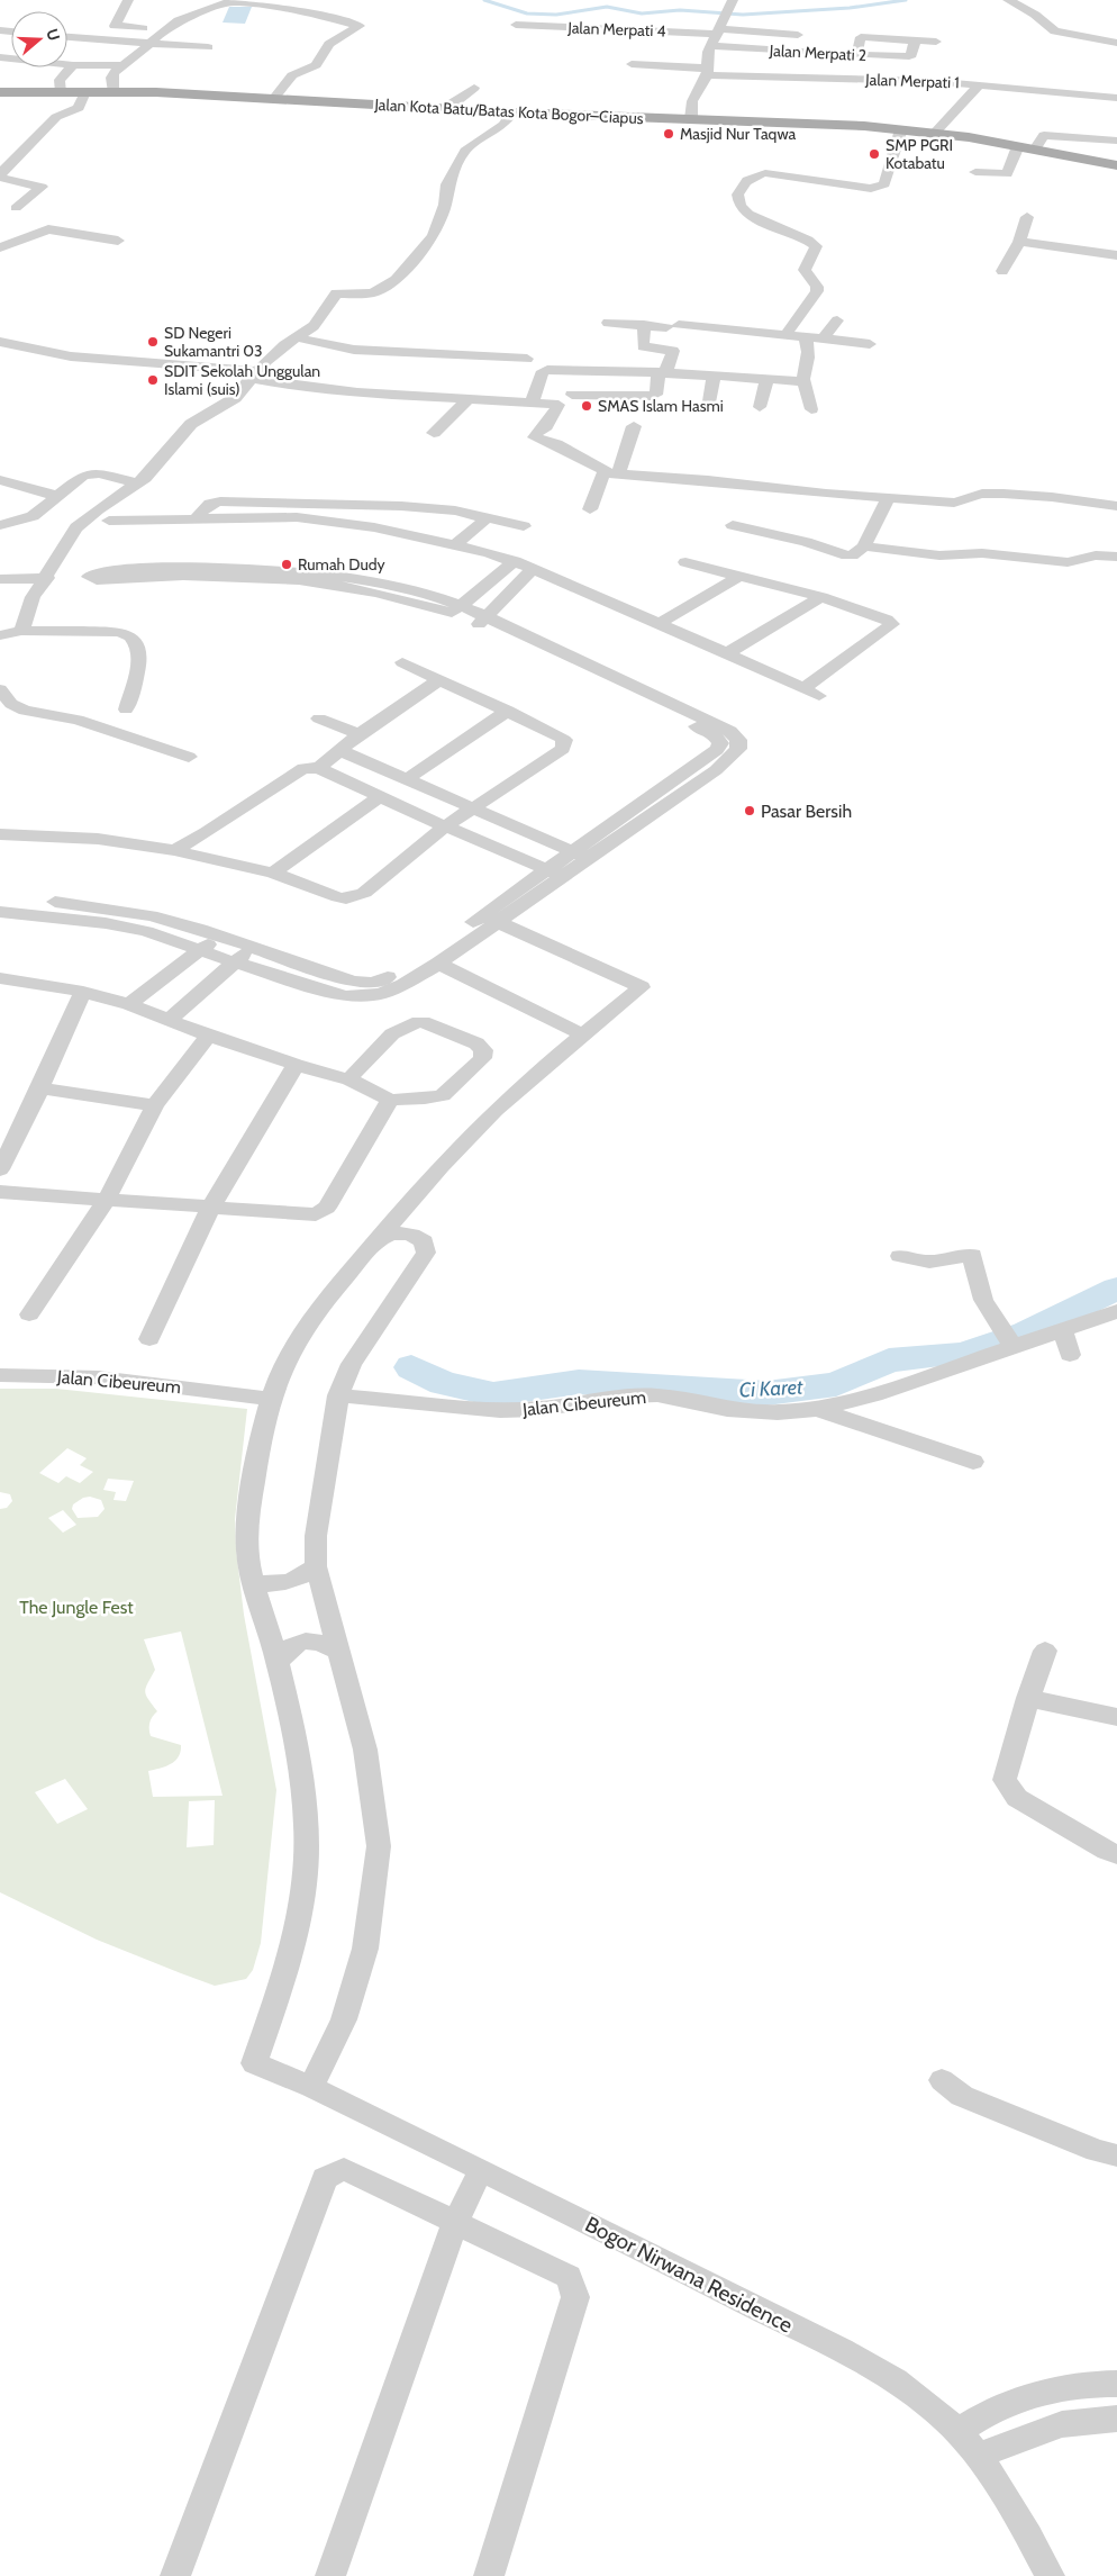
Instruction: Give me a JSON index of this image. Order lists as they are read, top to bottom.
{
  "streets": {
    "main road": ["Jalan Kota Batu/Batas Kota Bogor–Ciapus"],
    "street": [
      "Jalan Merpati 4",
      "Jalan Merpati 2",
      "Jalan Merpati 1",
      "Jalan Cibeureum",
      "Bogor Nirwana Residence"
    ]
  },
  "water": ["Ci Karet"],
  "parks": ["The Jungle Fest"],
  "places": [
    "Masjid Nur Taqwa",
    "SMP PGRI Kotabatu",
    "SD Negeri Sukamantri 03",
    "SDIT Sekolah Unggulan Islami (suis)",
    "SMAS Islam Hasmi",
    "Rumah Dudy",
    "Pasar Bersih"
  ],
  "north": "right"
}
